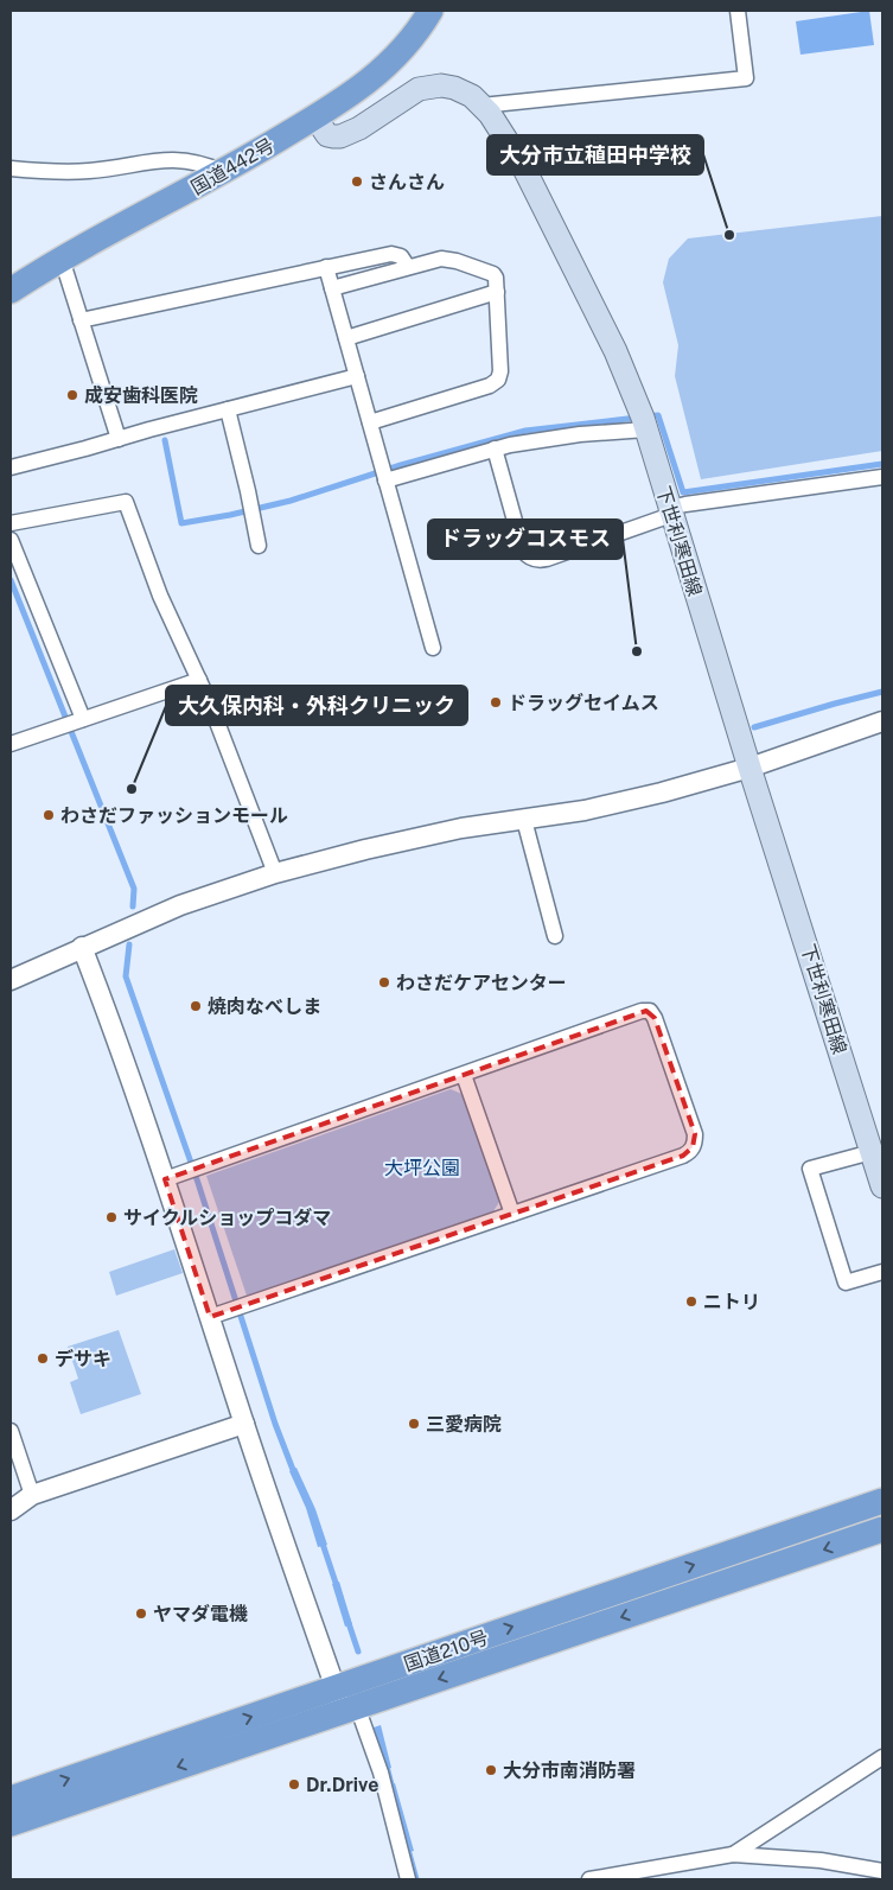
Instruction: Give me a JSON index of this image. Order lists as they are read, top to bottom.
{
  "streets": {
    "highway": ["国道442号", "国道210号"],
    "main road": ["下世利寒田線"]
  },
  "crossings": [
    ["国道442号", "下世利寒田線"]
  ],
  "parks": ["大坪公園"],
  "places": [
    "さんさん",
    "大分市立稙田中学校",
    "成安歯科医院",
    "ドラッグコスモス",
    "ドラッグセイムス",
    "大久保内科・外科クリニック",
    "わさだファッションモール",
    "わさだケアセンター",
    "焼肉なべしま",
    "サイクルショップコダマ",
    "ニトリ",
    "デサキ",
    "三愛病院",
    "ヤマダ電機",
    "大分市南消防署",
    "Dr.Drive"
  ]
}
